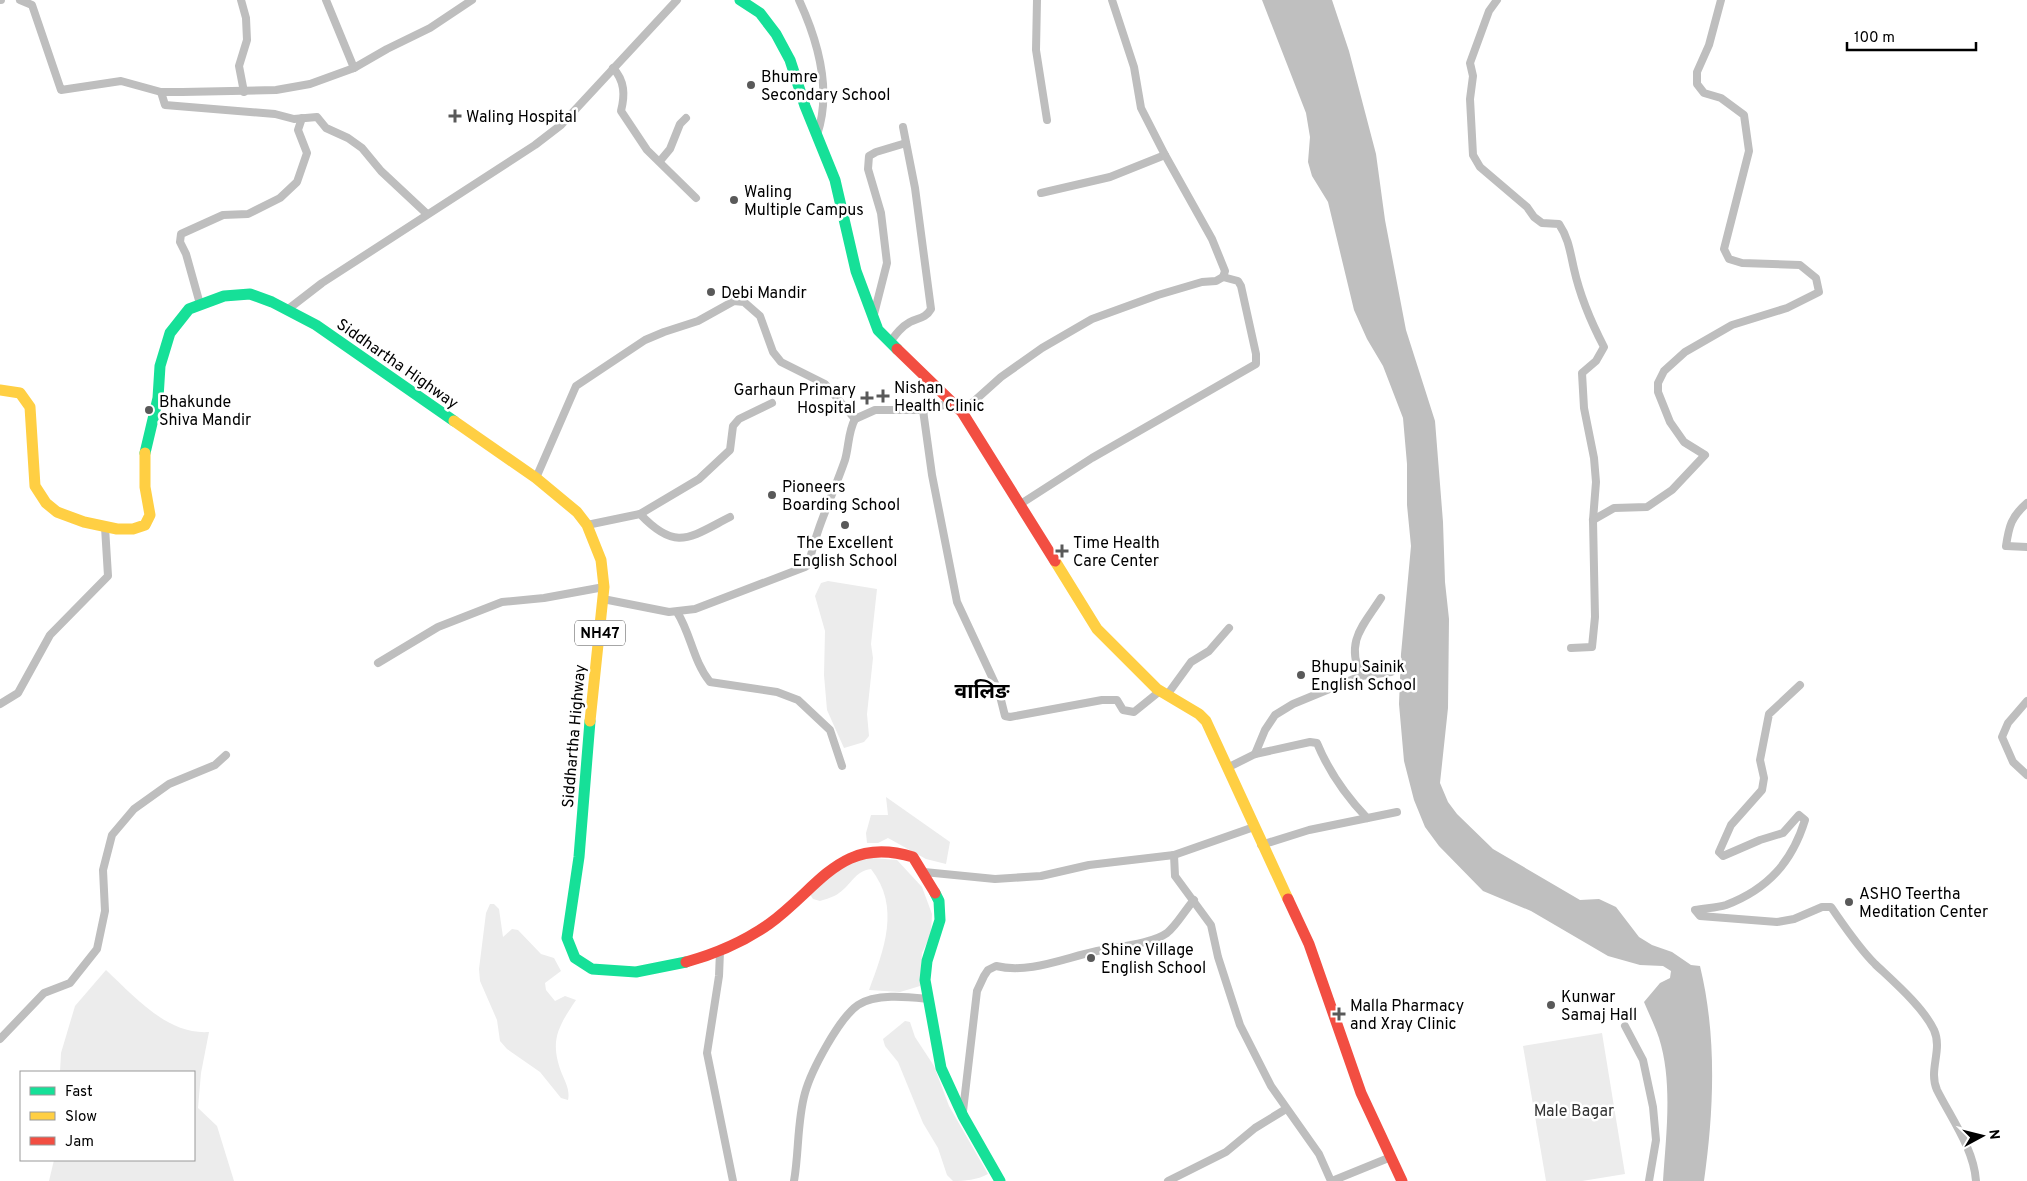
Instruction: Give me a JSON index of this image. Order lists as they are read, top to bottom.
{
  "streets": {
    "main road": ["Siddhartha Highway", "NH47"]
  },
  "districts": ["वालिङ"],
  "parks": ["Male Bagar"],
  "places": {
    "other": [
      "Bhumre Secondary School",
      "Waling Multiple Campus",
      "Debi Mandir",
      "Bhakunde Shiva Mandir",
      "Pioneers Boarding School",
      "The Excellent English School",
      "Bhupu Sainik English School",
      "ASHO Teertha Meditation Center",
      "Shine Village English School",
      "Kunwar Samaj Hall"
    ],
    "health": [
      "Waling Hospital",
      "Nishan Health Clinic",
      "Garhaun Primary Hospital",
      "Time Health Care Center",
      "Malla Pharmacy and Xray Clinic"
    ]
  },
  "legend": ["Fast", "Slow", "Jam"],
  "scale_bar": "100 m",
  "north": "right"
}
